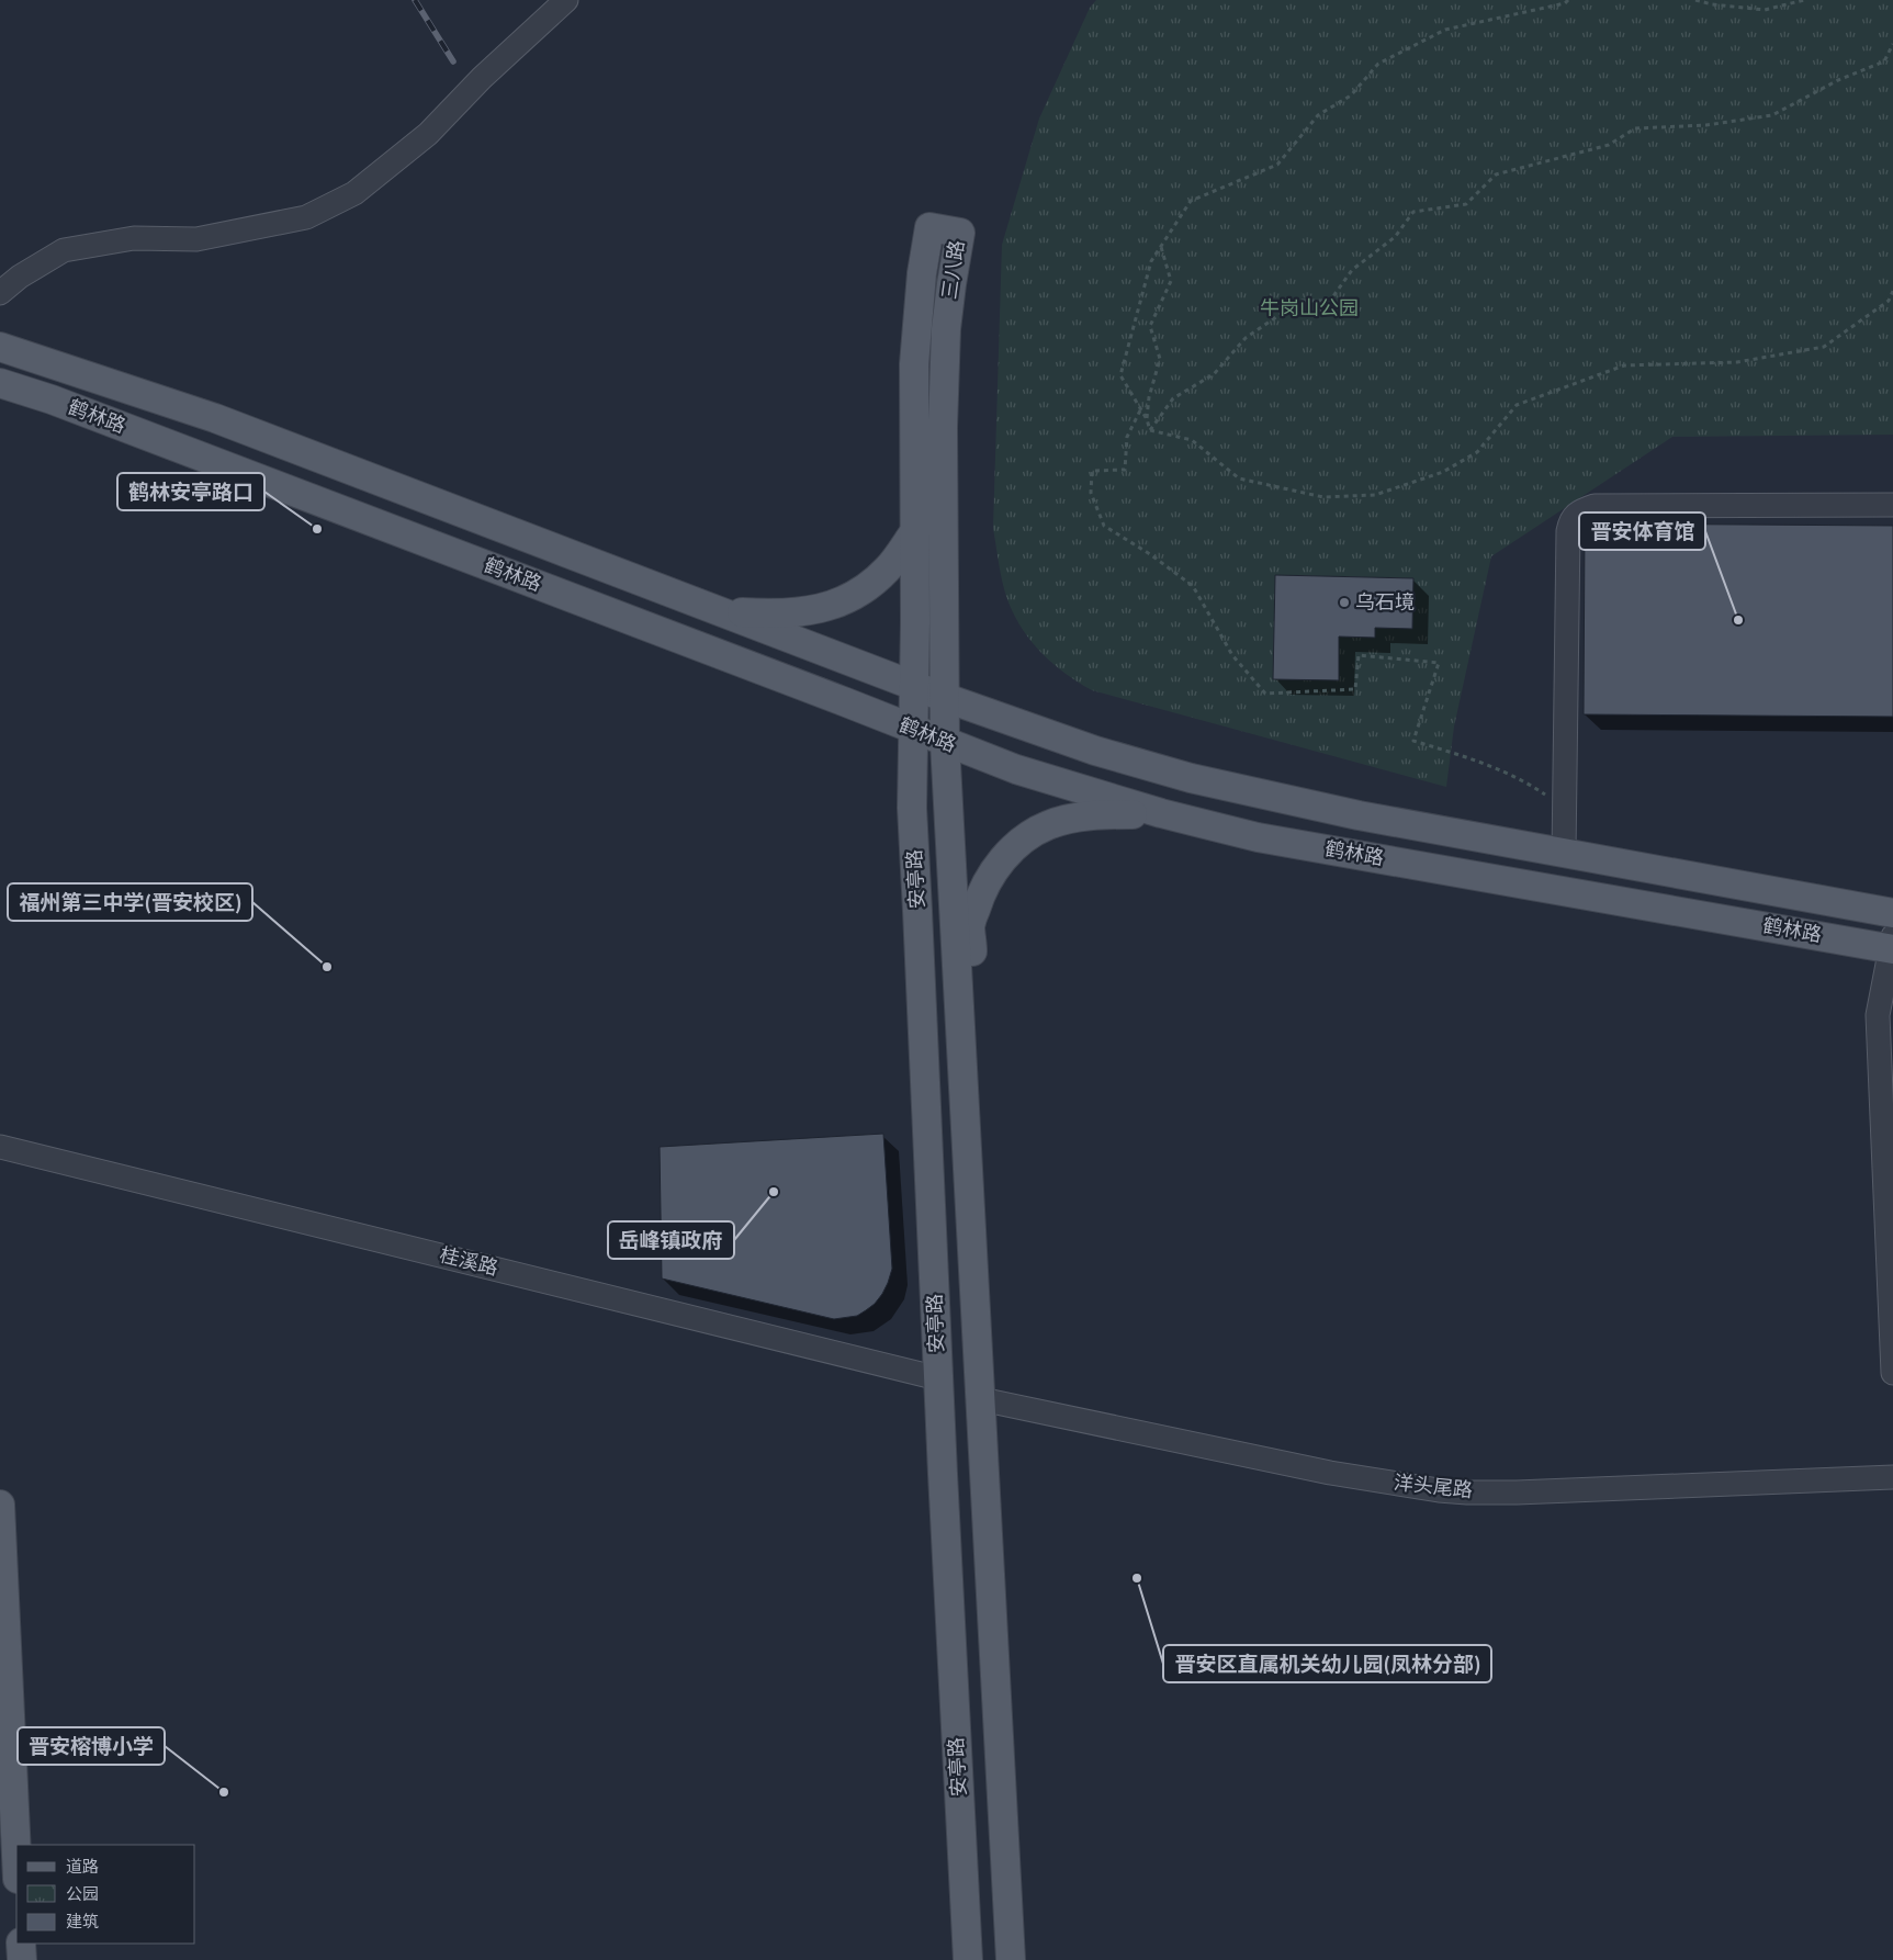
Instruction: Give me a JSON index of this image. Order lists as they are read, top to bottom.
{
  "streets": {
    "main road": ["三八路", "鹤林路", "安亭路"],
    "street": ["桂溪路", "洋头尾路"]
  },
  "crossings": [
    ["三八路", "鹤林路"],
    ["三八路", "安亭路"],
    ["鹤林路", "安亭路"],
    ["安亭路", "桂溪路"],
    ["安亭路", "洋头尾路"]
  ],
  "parks": ["牛岗山公园"],
  "places": [
    "鹤林安亭路口",
    "乌石境",
    "晋安体育馆",
    "福州第三中学(晋安校区)",
    "岳峰镇政府",
    "晋安区直属机关幼儿园(凤林分部)",
    "晋安榕博小学"
  ],
  "legend": ["道路", "公园", "建筑"]
}
